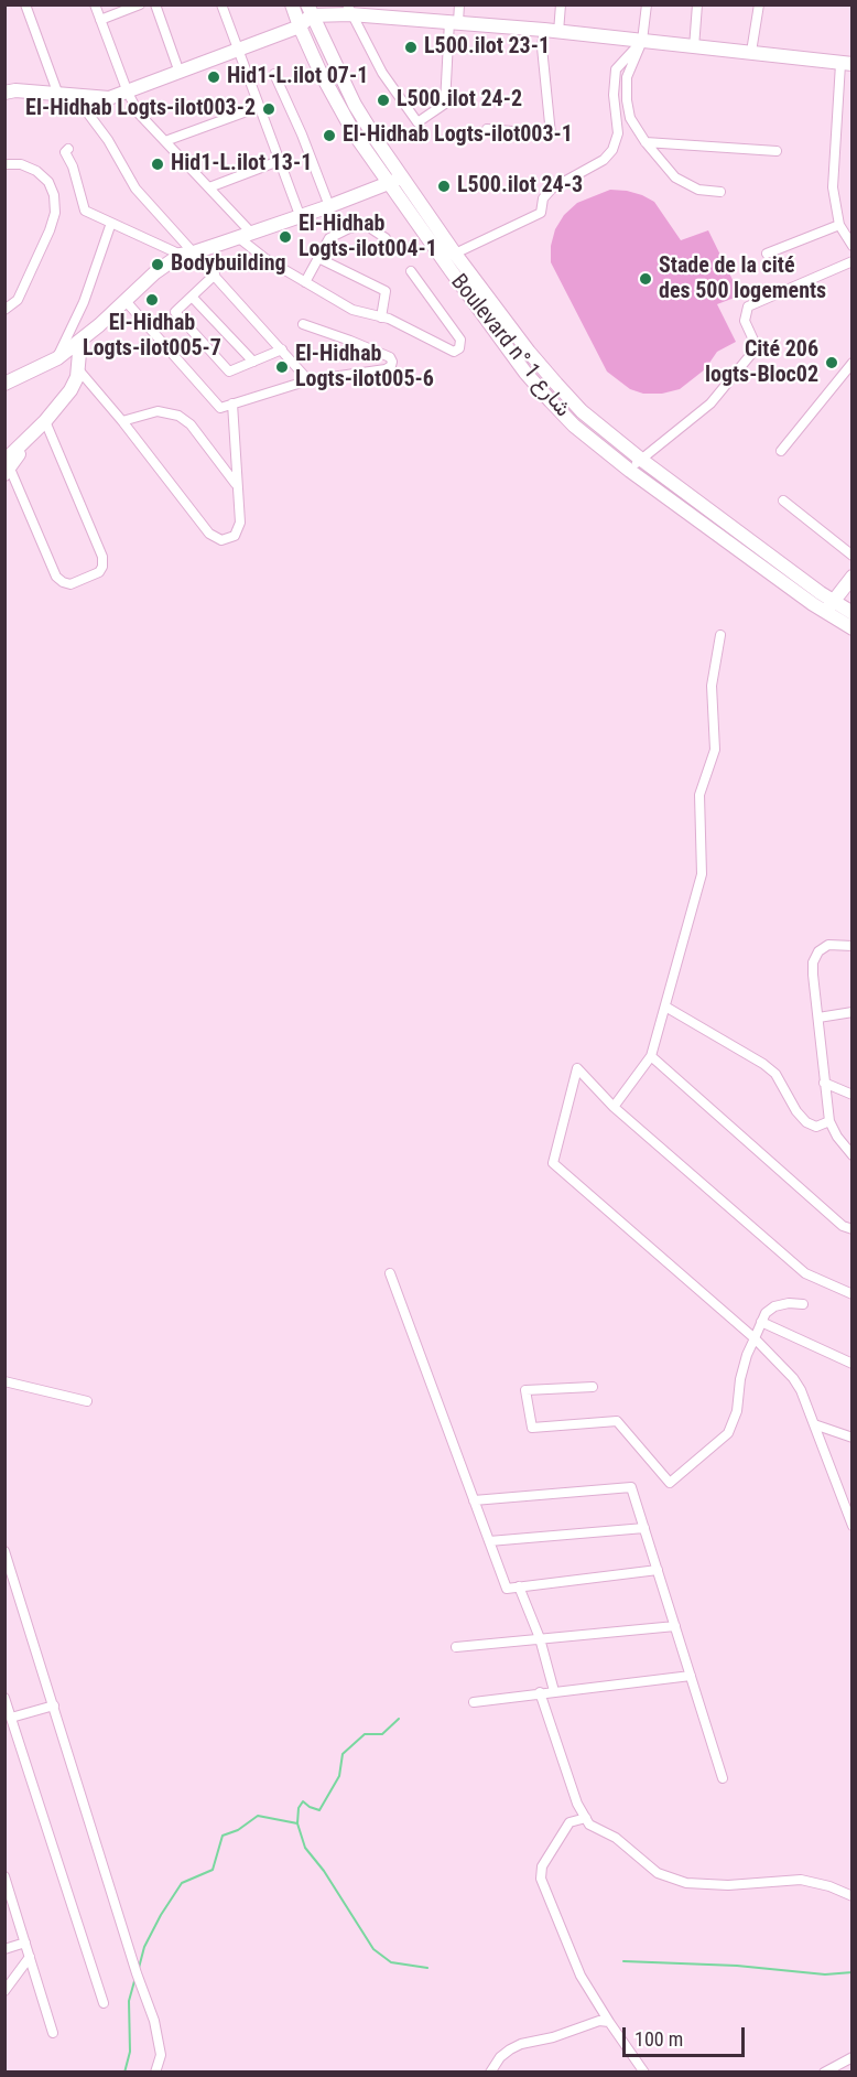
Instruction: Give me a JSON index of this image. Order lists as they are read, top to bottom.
{
  "streets": {
    "main road": ["Boulevard n° شارع 1"]
  },
  "places": [
    "L500.ilot 23-1",
    "Hid1-L.ilot 07-1",
    "L500.ilot 24-2",
    "El-Hidhab Logts-ilot003-2",
    "El-Hidhab Logts-ilot003-1",
    "Hid1-L.ilot 13-1",
    "L500.ilot 24-3",
    "El-Hidhab Logts-ilot004-1",
    "Bodybuilding",
    "Stade de la cité des 500 logements",
    "El-Hidhab Logts-ilot005-7",
    "Cité 206 logts-Bloc02",
    "El-Hidhab Logts-ilot005-6"
  ],
  "scale_bar": "100 m"
}
